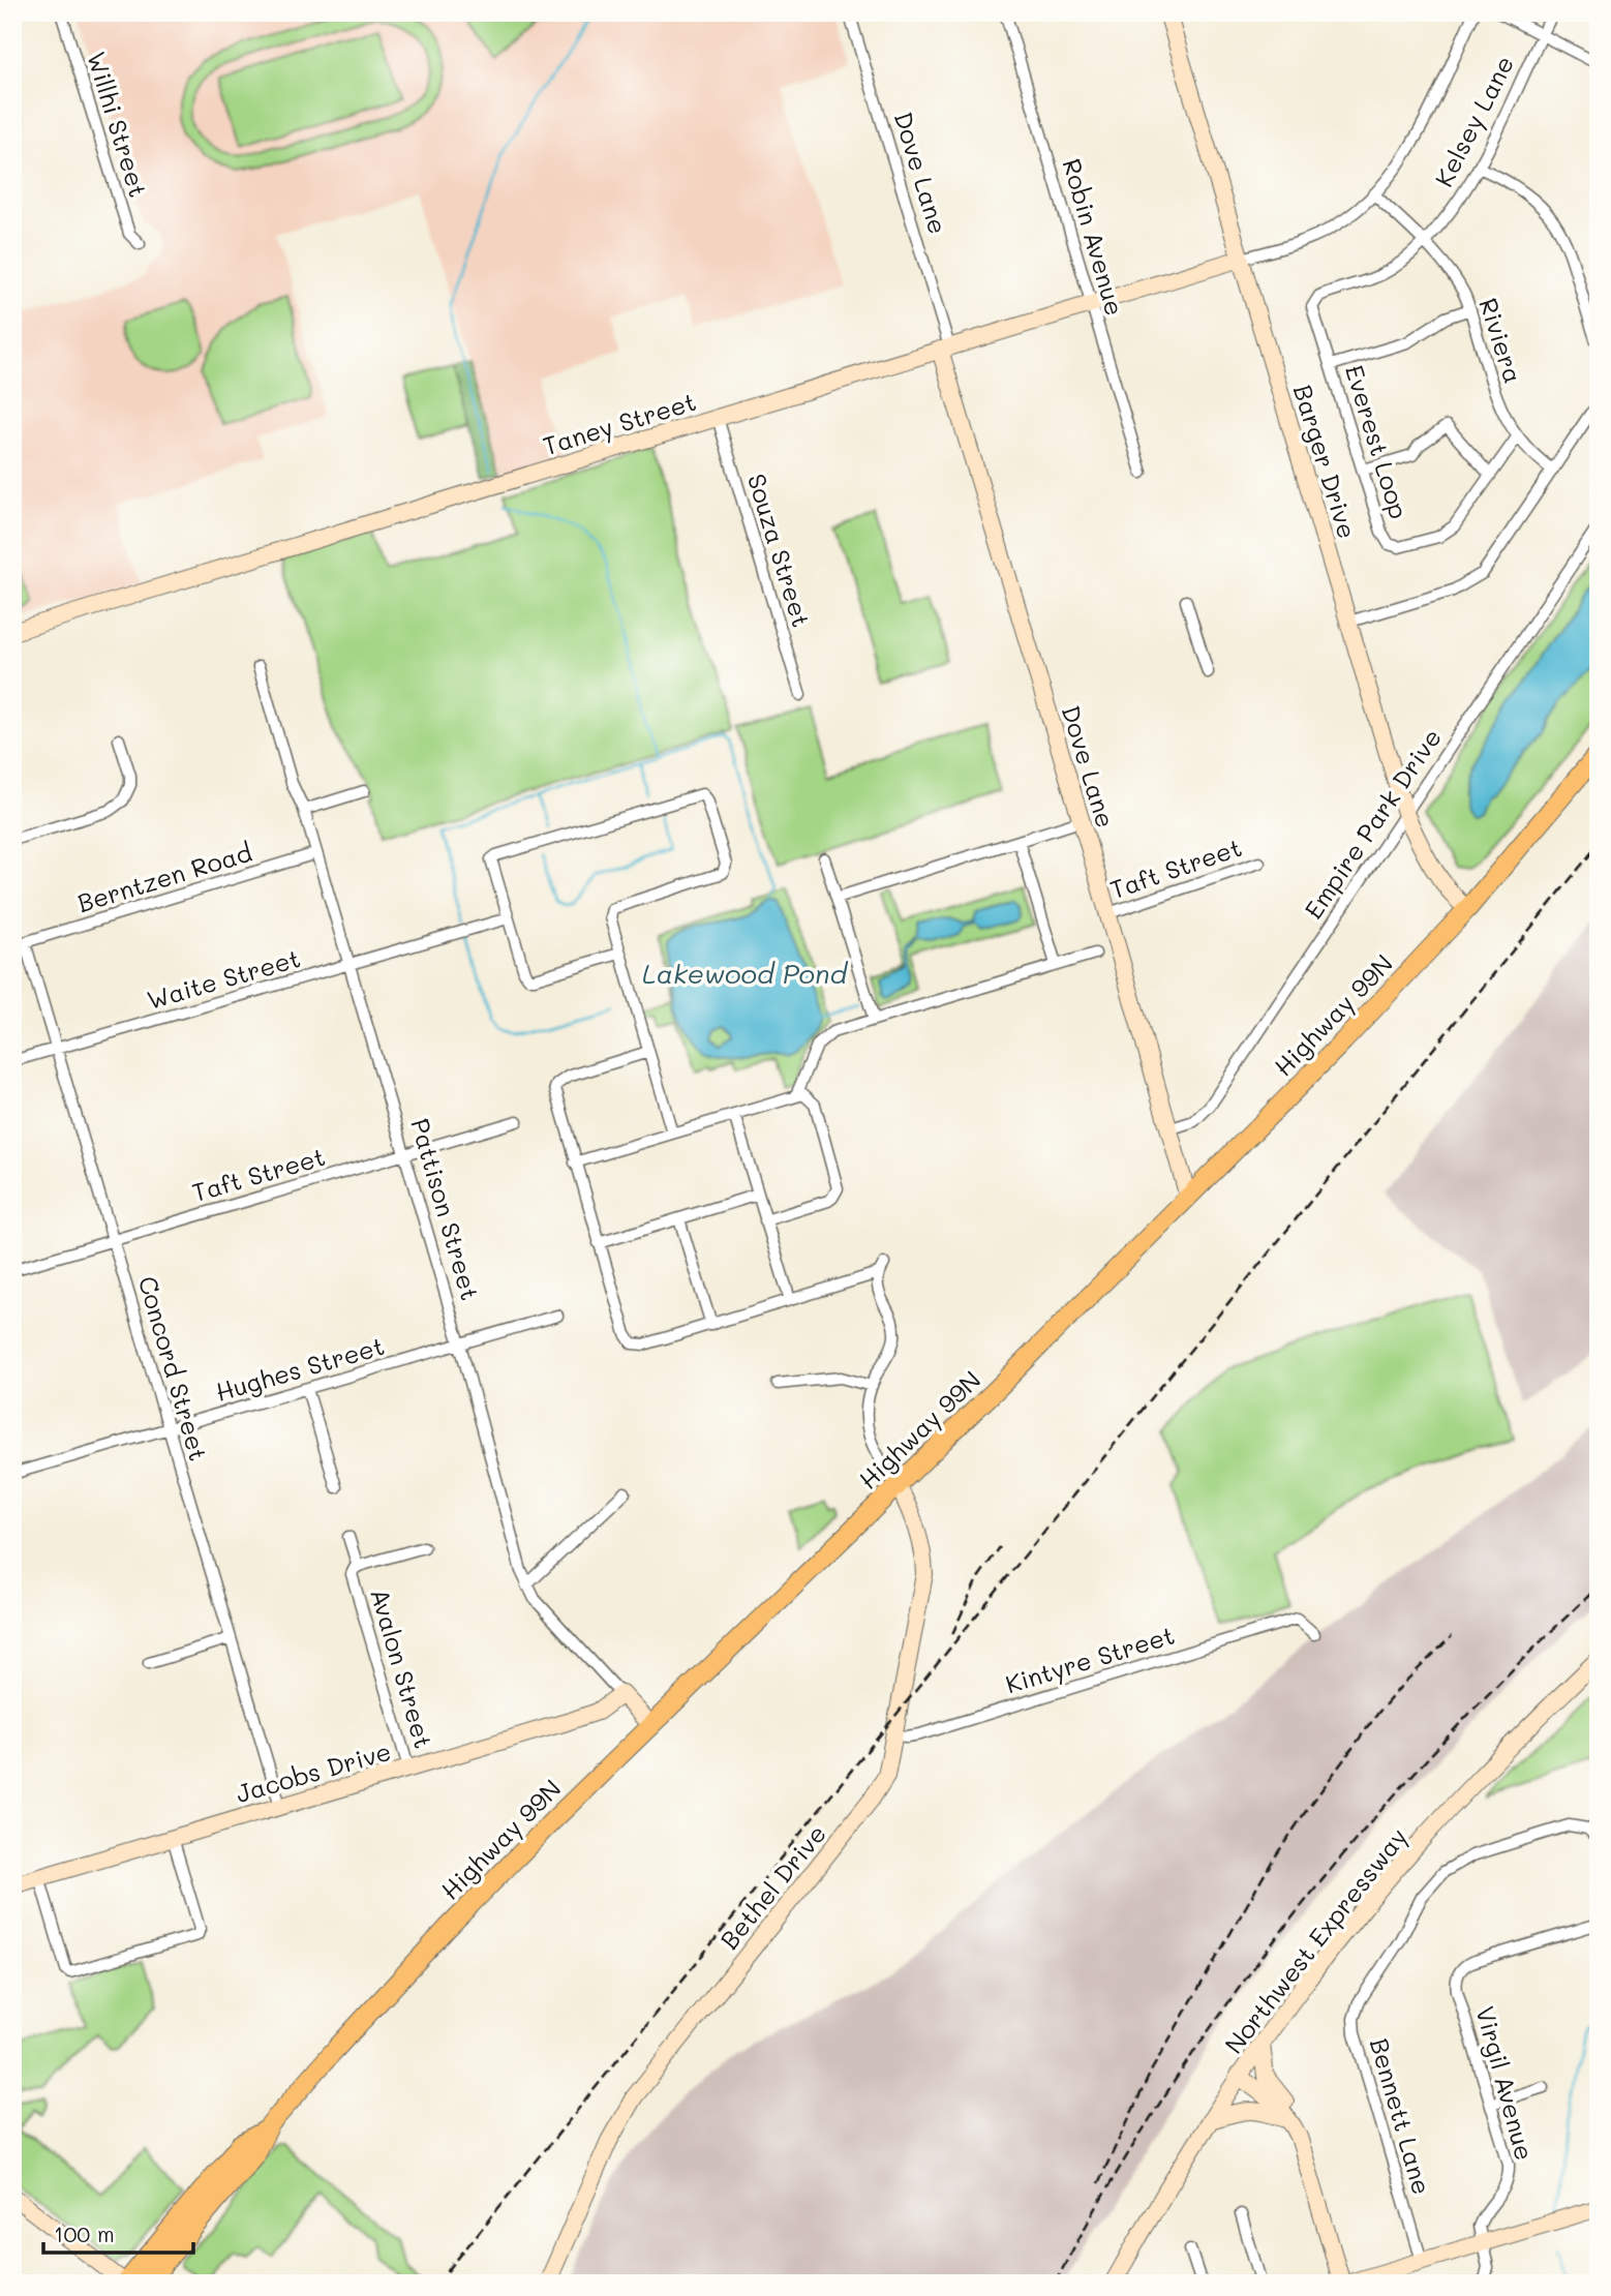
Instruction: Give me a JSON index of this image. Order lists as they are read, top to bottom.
{
  "streets": {
    "main road": ["Highway 99N"],
    "street": [
      "Kelsey Lane",
      "Willhi Street",
      "Dove Lane",
      "Robin Avenue",
      "Riviera",
      "Taney Street",
      "Everest Loop",
      "Barger Drive",
      "Souza Street",
      "Empire Park Drive",
      "Taft Street",
      "Berntzen Road",
      "Waite Street",
      "Pattison Street",
      "Concord Street",
      "Hughes Street",
      "Kintyre Street",
      "Avalon Street",
      "Jacobs Drive",
      "Bethel Drive",
      "Northwest Expressway",
      "Virgil Avenue",
      "Bennett Lane"
    ]
  },
  "crossings": [
    ["Kelsey Lane", "Riviera"],
    ["Kelsey Lane", "Everest Loop"],
    ["Dove Lane", "Taney Street"],
    ["Dove Lane", "Empire Park Drive"],
    ["Dove Lane", "Taft Street"],
    ["Dove Lane", "Highway 99N"],
    ["Robin Avenue", "Taney Street"],
    ["Riviera", "Everest Loop"],
    ["Taney Street", "Barger Drive"],
    ["Taney Street", "Souza Street"],
    ["Barger Drive", "Empire Park Drive"],
    ["Barger Drive", "Highway 99N"],
    ["Taft Street", "Pattison Street"],
    ["Taft Street", "Concord Street"],
    ["Berntzen Road", "Pattison Street"],
    ["Berntzen Road", "Concord Street"],
    ["Waite Street", "Pattison Street"],
    ["Waite Street", "Concord Street"],
    ["Highway 99N", "Pattison Street"],
    ["Highway 99N", "Bethel Drive"],
    ["Pattison Street", "Hughes Street"],
    ["Pattison Street", "Jacobs Drive"],
    ["Concord Street", "Hughes Street"],
    ["Concord Street", "Jacobs Drive"],
    ["Kintyre Street", "Bethel Drive"],
    ["Avalon Street", "Jacobs Drive"]
  ],
  "water": ["Lakewood Pond"],
  "scale_bar": "100 m"
}
